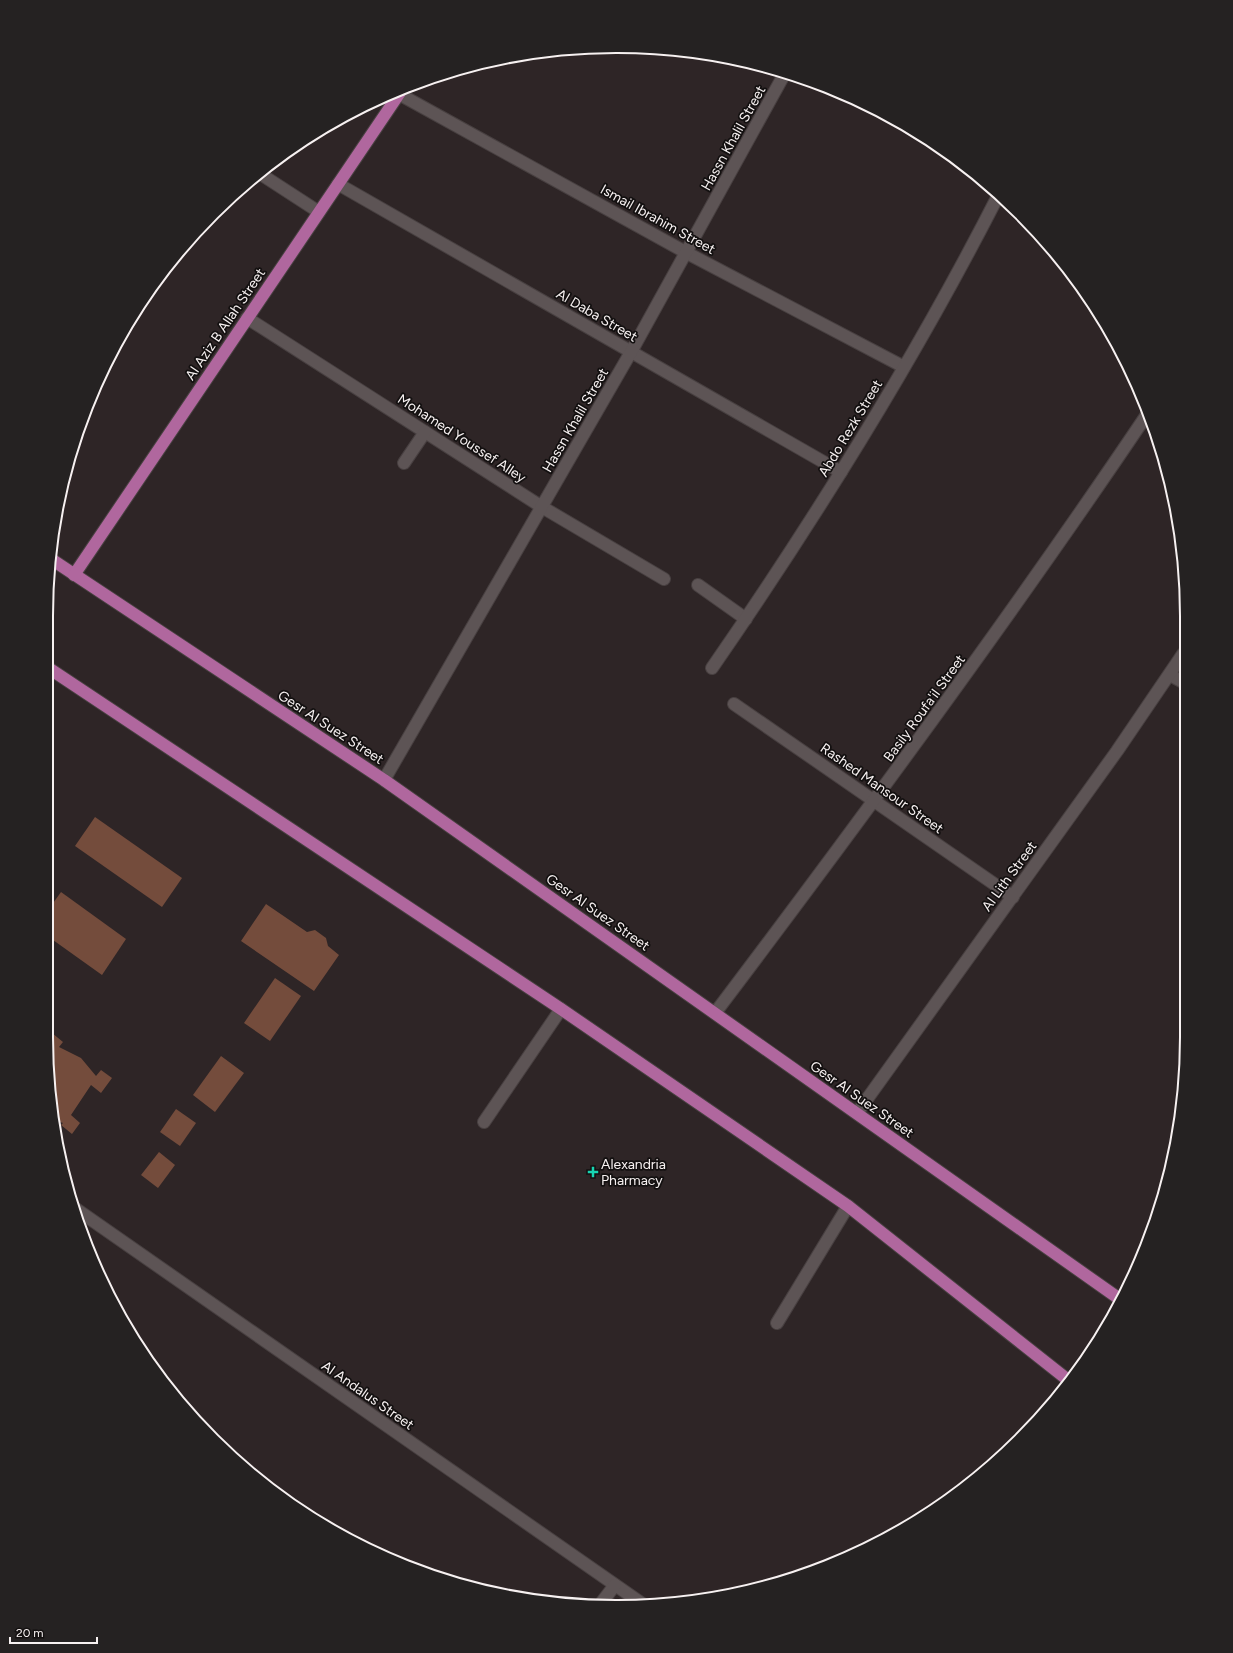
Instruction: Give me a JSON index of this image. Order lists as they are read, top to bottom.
{
  "streets": {
    "main road": ["Al Aziz B Allah Street", "Gesr Al Suez Street"],
    "street": [
      "Hassn Khalil Street",
      "Ismail Ibrahim Street",
      "Al Daba Street",
      "Abdo Rezk Street",
      "Mohamed Youssef Alley",
      "Basily Roufa'il Street",
      "Rashed Mansour Street",
      "Al Lith Street",
      "Al Andalus Street"
    ]
  },
  "crossings": [
    ["Hassn Khalil Street", "Ismail Ibrahim Street"],
    ["Hassn Khalil Street", "Al Daba Street"],
    ["Hassn Khalil Street", "Mohamed Youssef Alley"],
    ["Hassn Khalil Street", "Gesr Al Suez Street"],
    ["Ismail Ibrahim Street", "Abdo Rezk Street"],
    ["Al Daba Street", "Al Aziz B Allah Street"],
    ["Al Daba Street", "Abdo Rezk Street"],
    ["Al Aziz B Allah Street", "Mohamed Youssef Alley"],
    ["Al Aziz B Allah Street", "Gesr Al Suez Street"],
    ["Basily Roufa'il Street", "Gesr Al Suez Street"],
    ["Basily Roufa'il Street", "Rashed Mansour Street"],
    ["Gesr Al Suez Street", "Al Lith Street"],
    ["Rashed Mansour Street", "Al Lith Street"]
  ],
  "places": {
    "health": ["Alexandria Pharmacy"]
  },
  "scale_bar": "20 m"
}
